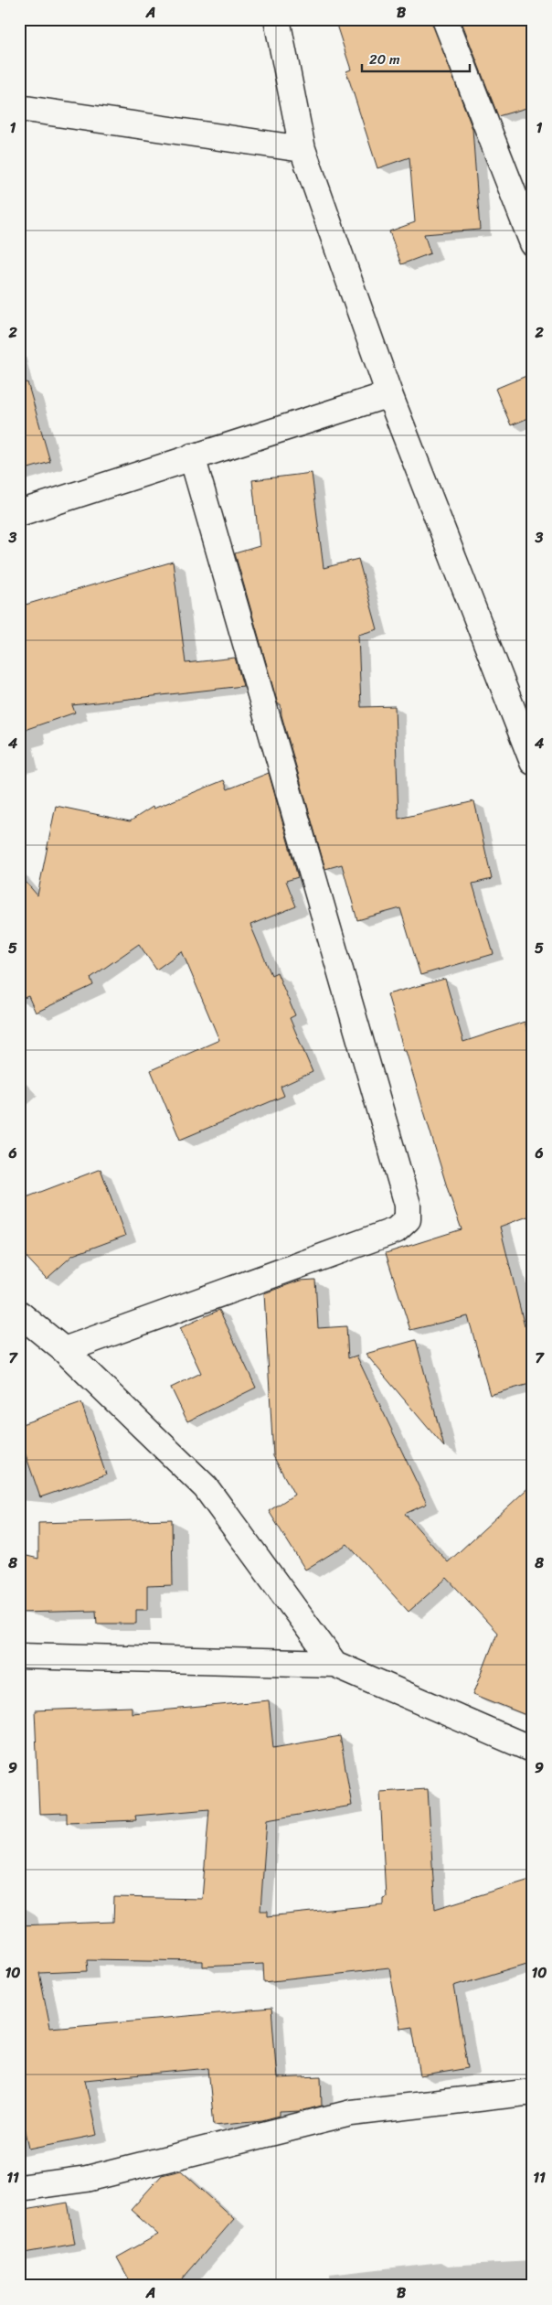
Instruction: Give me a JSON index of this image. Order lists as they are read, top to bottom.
{
  "scale_bar": "20 m",
  "grid": {
    "columns": ["A", "B"],
    "rows": [
      "1",
      "2",
      "3",
      "4",
      "5",
      "6",
      "7",
      "8",
      "9",
      "10",
      "11"
    ]
  }
}
